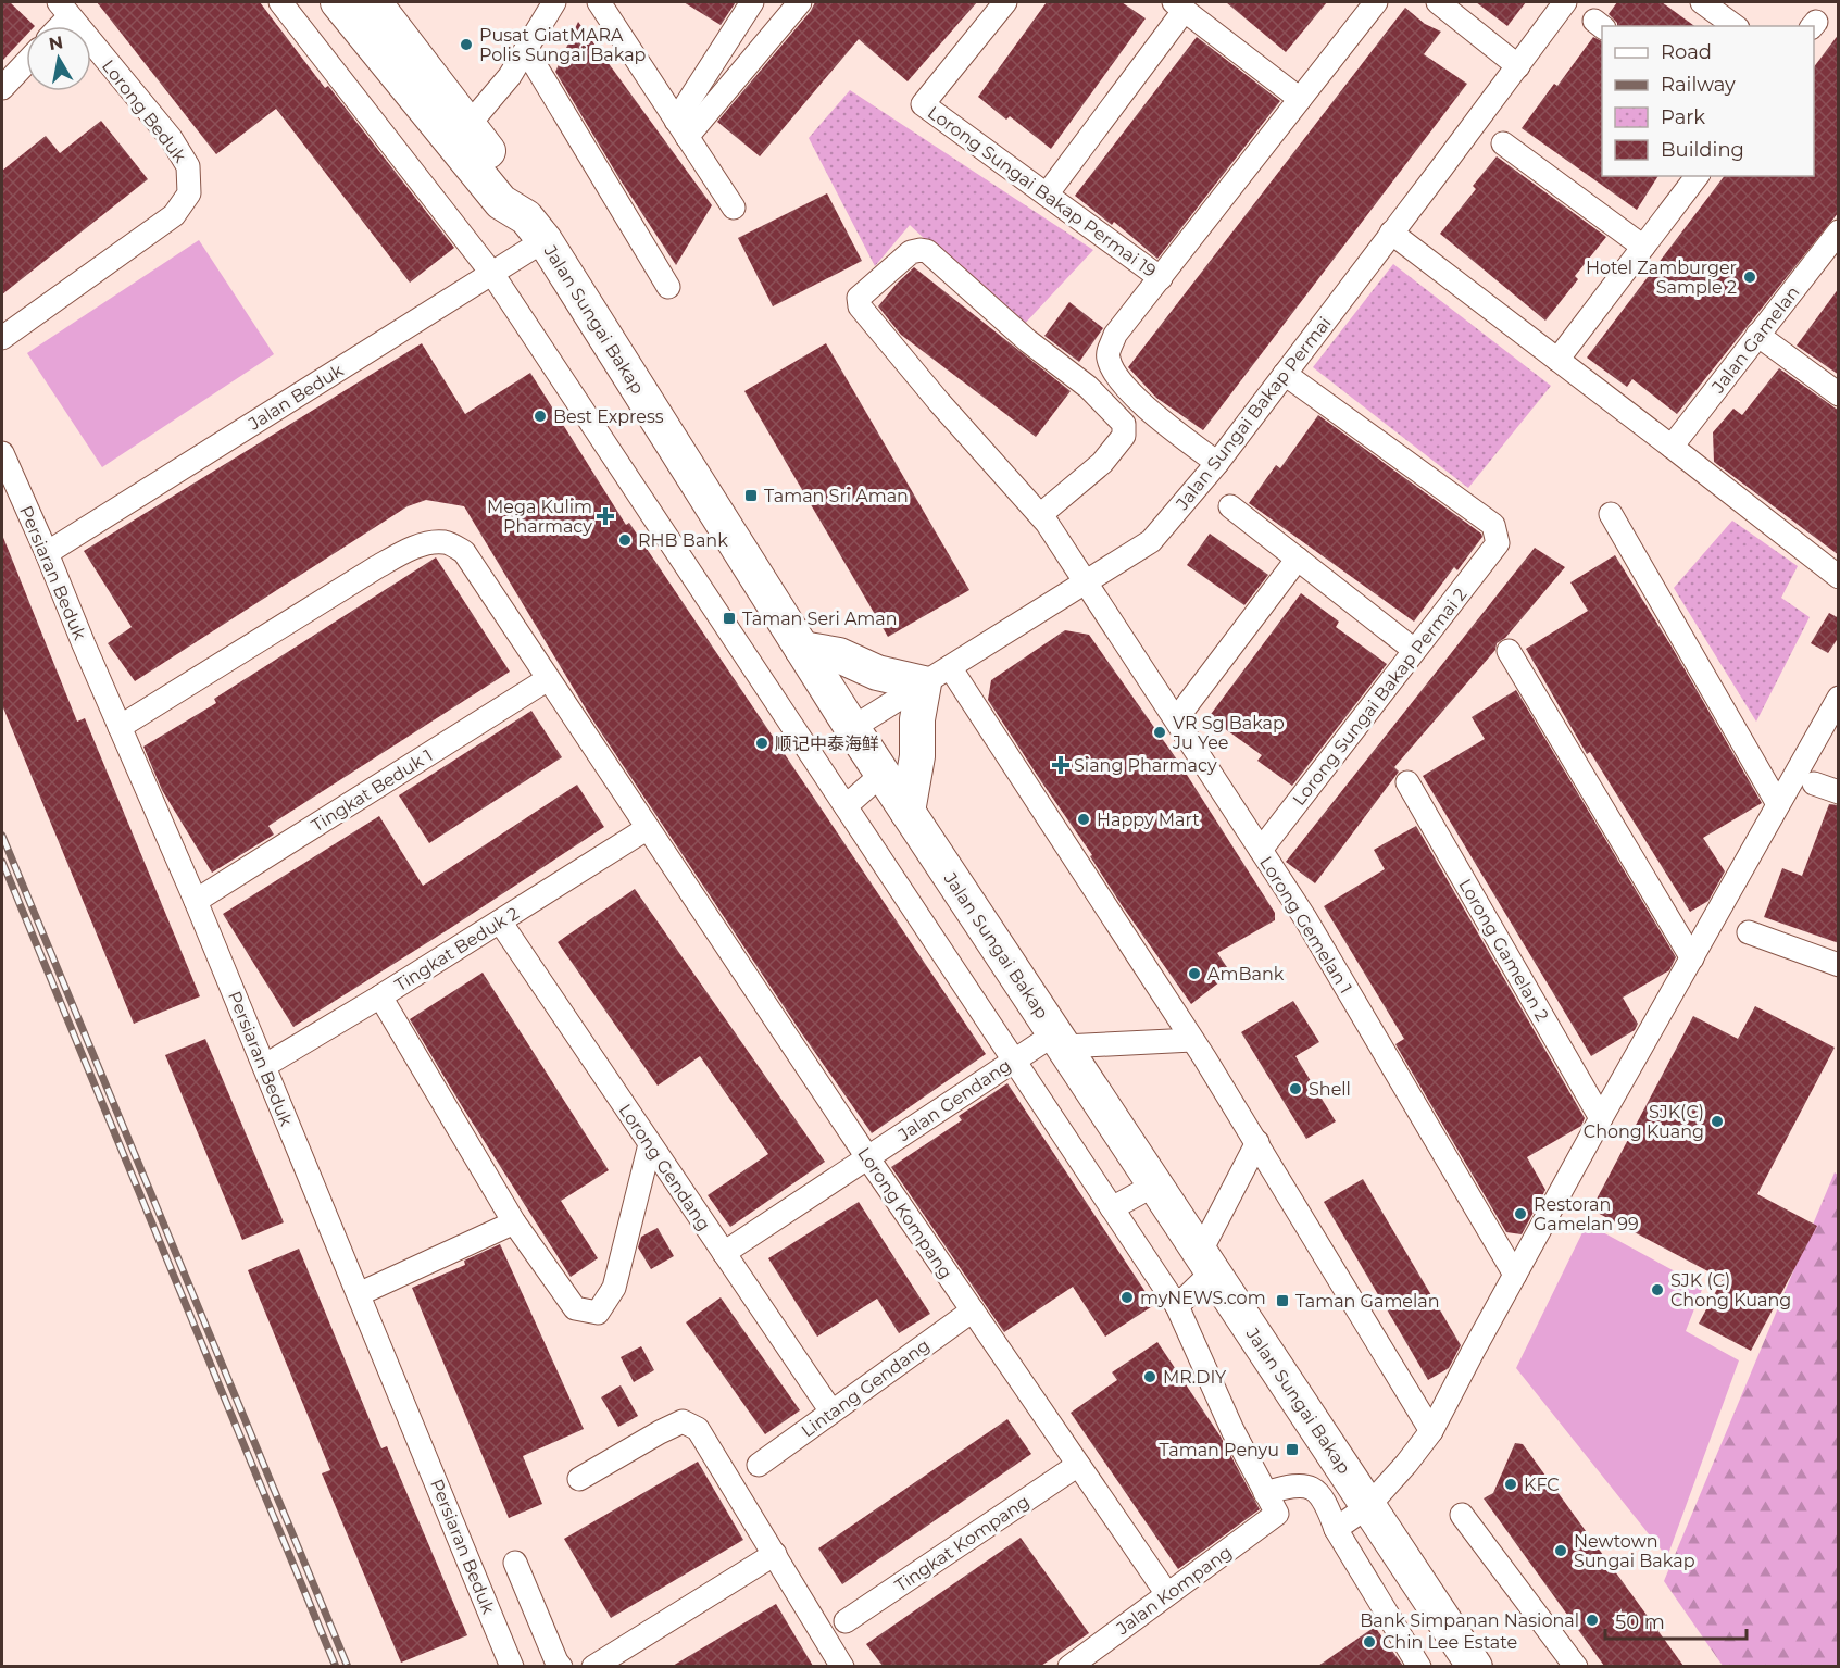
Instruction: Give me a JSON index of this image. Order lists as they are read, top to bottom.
{
  "streets": {
    "highway": ["Jalan Sungai Bakap"],
    "street": [
      "Lorong Beduk",
      "Lorong Sungai Bakap Permai 19",
      "Jalan Gamelan",
      "Jalan Beduk",
      "Jalan Sungai Bakap Permai",
      "Persiaran Beduk",
      "Lorong Sungai Bakap Permai 2",
      "Tingkat Beduk 1",
      "Lorong Gemelan 1",
      "Tingkat Beduk 2",
      "Lorong Gamelan 2",
      "Jalan Gendang",
      "Lorong Gendang",
      "Lorong Kompang",
      "Lintang Gendang",
      "Tingkat Kompang",
      "Jalan Kompang"
    ]
  },
  "crossings": [
    ["Jalan Sungai Bakap", "Jalan Beduk"],
    ["Jalan Sungai Bakap", "Jalan Sungai Bakap Permai"],
    ["Jalan Sungai Bakap", "Jalan Gendang"],
    ["Jalan Beduk", "Persiaran Beduk"],
    ["Jalan Sungai Bakap Permai", "Lorong Sungai Bakap Permai 2"],
    ["Jalan Sungai Bakap Permai", "Lorong Gemelan 1"],
    ["Persiaran Beduk", "Tingkat Beduk 1"],
    ["Persiaran Beduk", "Tingkat Beduk 2"],
    ["Persiaran Beduk", "Lorong Kompang"],
    ["Lorong Sungai Bakap Permai 2", "Lorong Gemelan 1"],
    ["Tingkat Beduk 1", "Lorong Kompang"],
    ["Tingkat Beduk 2", "Lorong Gendang"],
    ["Tingkat Beduk 2", "Lorong Kompang"],
    ["Jalan Gendang", "Lorong Gendang"],
    ["Jalan Gendang", "Lorong Kompang"],
    ["Lorong Gendang", "Lintang Gendang"],
    ["Lorong Kompang", "Lintang Gendang"],
    ["Lorong Kompang", "Tingkat Kompang"],
    ["Lorong Kompang", "Jalan Kompang"]
  ],
  "places": {
    "other": [
      "Pusat GiatMARA Polis Sungai Bakap",
      "Hotel Zamburger Sample 2",
      "Best Express",
      "RHB Bank",
      "VR Sg Bakap Ju Yee",
      "顺记中泰海鲜",
      "Happy Mart",
      "AmBank",
      "Shell",
      "SJK(C) Chong Kuang",
      "Restoran Gamelan 99",
      "SJK (C) Chong Kuang",
      "myNEWS.com",
      "MR.DIY",
      "KFC",
      "Newtown Sungai Bakap",
      "Bank Simpanan Nasional",
      "Chin Lee Estate"
    ],
    "transit": [
      "Taman Sri Aman",
      "Taman Seri Aman",
      "Taman Gamelan",
      "Taman Penyu"
    ],
    "health": ["Mega Kulim Pharmacy", "Siang Pharmacy"]
  },
  "legend": [
    "Road",
    "Railway",
    "Park",
    "Building"
  ],
  "scale_bar": "50 m",
  "north": "top"
}
